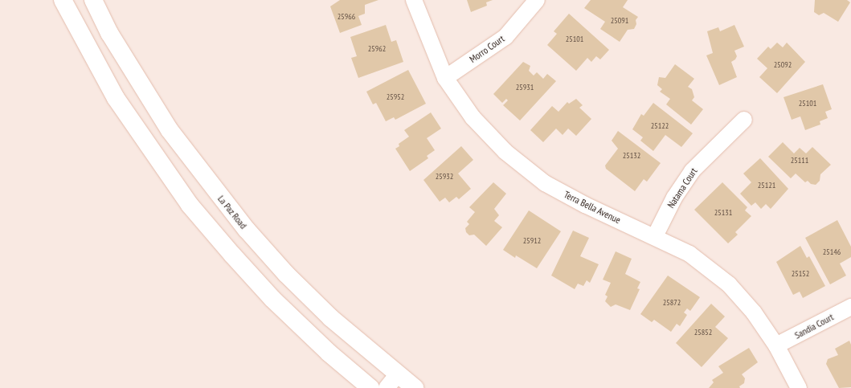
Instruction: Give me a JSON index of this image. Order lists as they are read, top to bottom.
{
  "streets": {
    "main road": ["La Paz Road"],
    "street": [
      "Morro Court",
      "Natama Court",
      "Terra Bella Avenue",
      "Sandia Court"
    ]
  },
  "crossings": [
    ["Morro Court", "Terra Bella Avenue"],
    ["Natama Court", "Terra Bella Avenue"],
    ["Terra Bella Avenue", "Sandia Court"]
  ],
  "house_numbers": [
    "25966",
    "25091",
    "25101",
    "25962",
    "25092",
    "25931",
    "25952",
    "25101",
    "25122",
    "25132",
    "25111",
    "25932",
    "25121",
    "25131",
    "25912",
    "25146",
    "25152",
    "25872",
    "25852"
  ]
}
